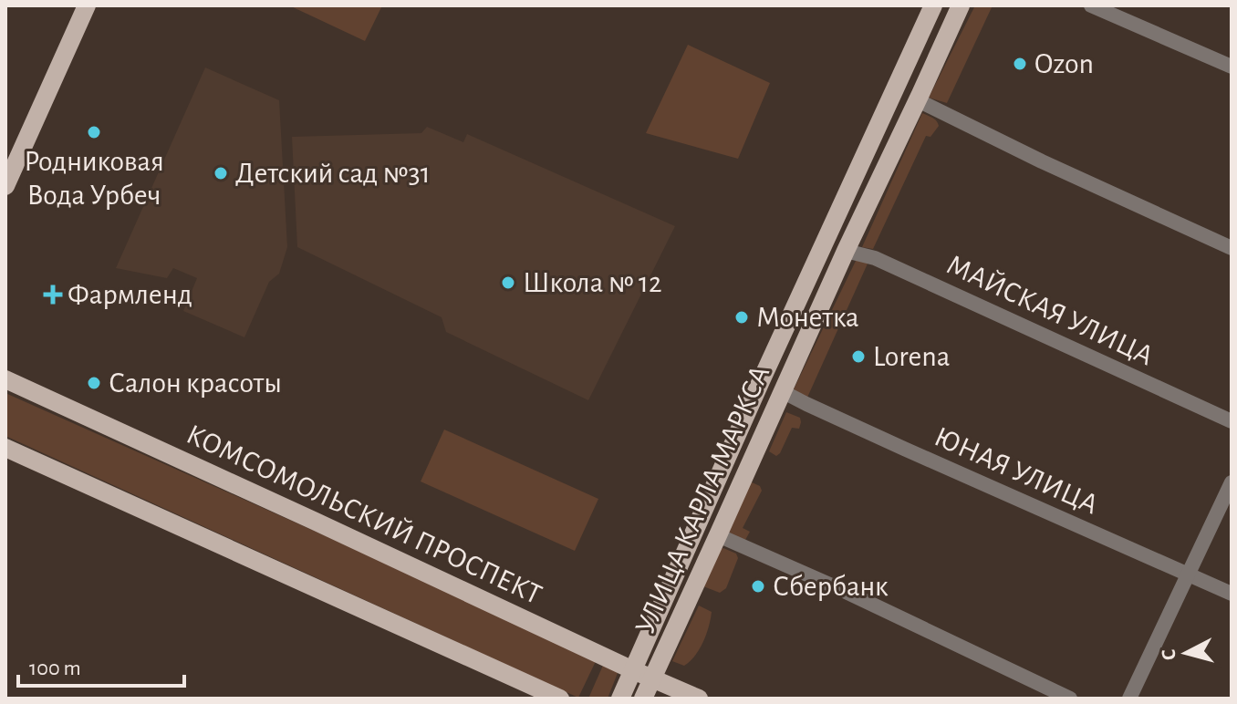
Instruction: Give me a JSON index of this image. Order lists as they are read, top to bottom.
{
  "streets": {
    "main road": ["УЛИЦА КАРЛА МАРКСА", "КОМСОМОЛЬСКИЙ ПРОСПЕКТ"],
    "street": ["МАЙСКАЯ УЛИЦА", "ЮНАЯ УЛИЦА"]
  },
  "crossings": [
    ["МАЙСКАЯ УЛИЦА", "УЛИЦА КАРЛА МАРКСА"],
    ["ЮНАЯ УЛИЦА", "УЛИЦА КАРЛА МАРКСА"],
    ["УЛИЦА КАРЛА МАРКСА", "КОМСОМОЛЬСКИЙ ПРОСПЕКТ"]
  ],
  "places": {
    "other": [
      "Ozon",
      "Родниковая Вода Урбеч",
      "Детский сад №31",
      "Школа № 12",
      "Монетка",
      "Lorena",
      "Салон красоты",
      "Сбербанк"
    ],
    "health": ["Фармленд"]
  },
  "scale_bar": "100 m",
  "north": "left"
}
